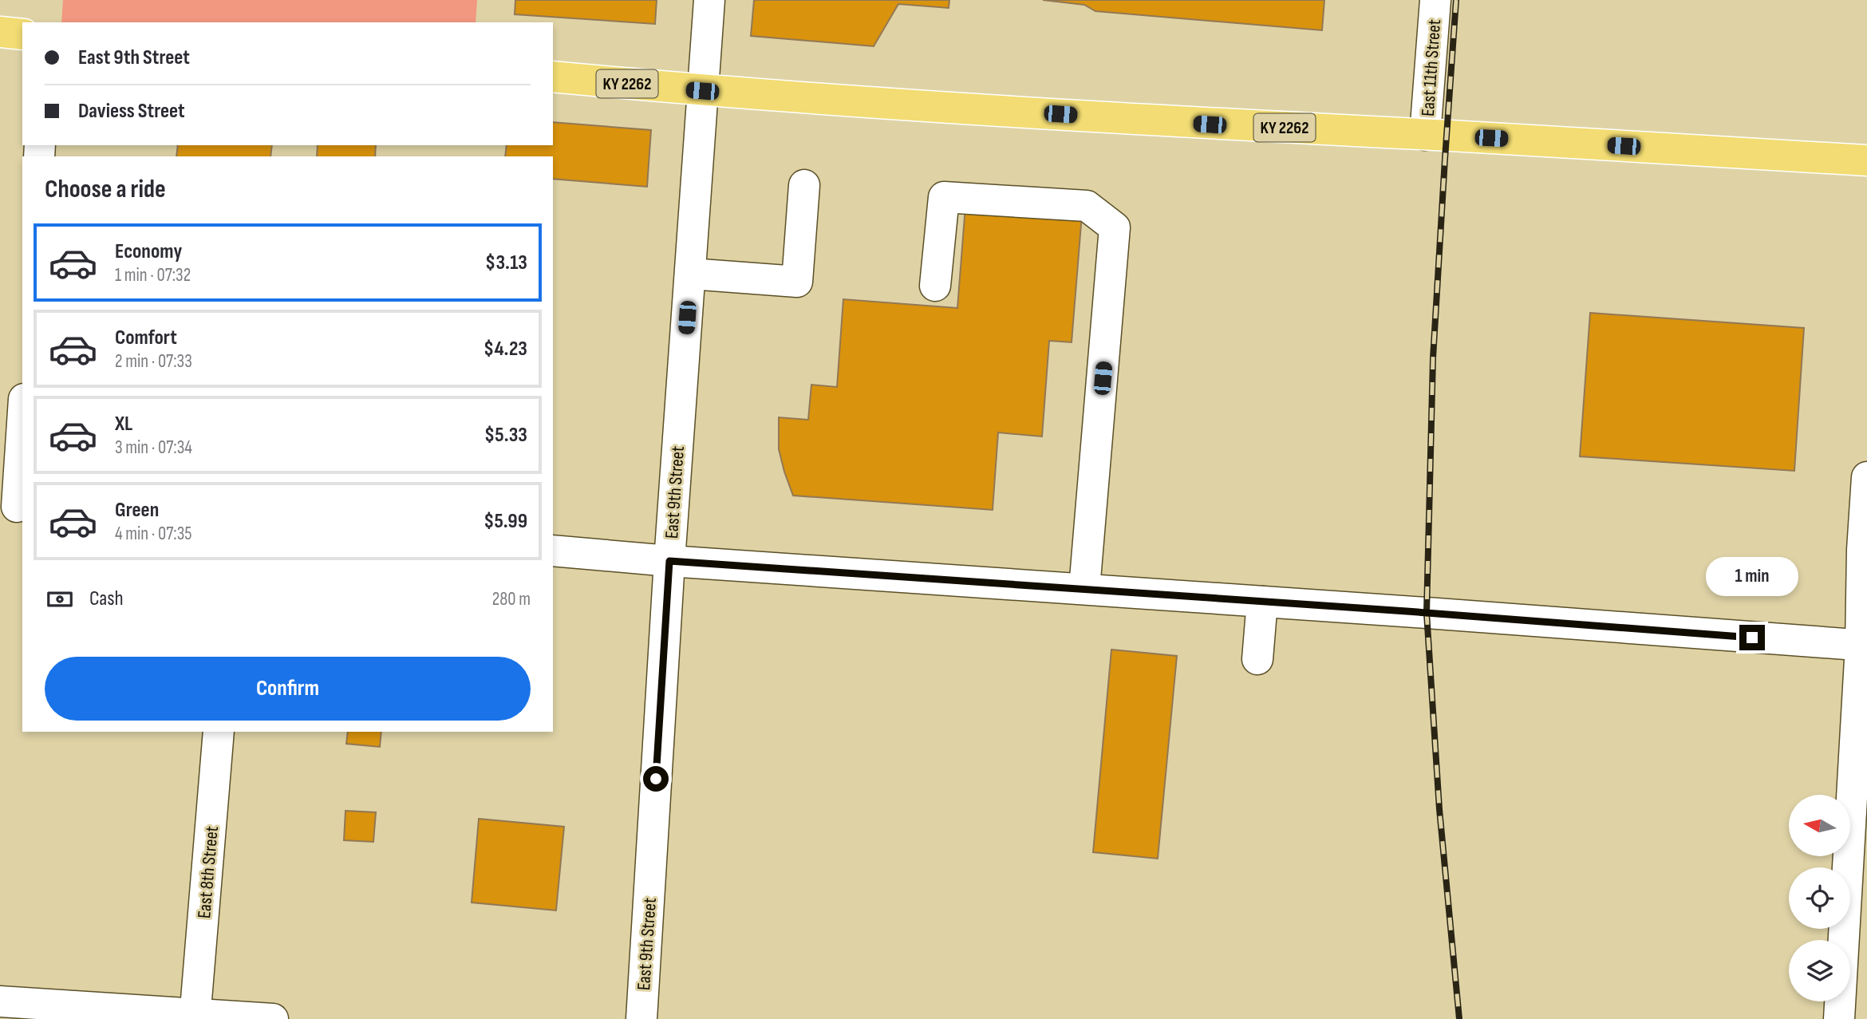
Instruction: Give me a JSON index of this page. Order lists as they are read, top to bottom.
{
  "streets": {
    "main road": ["KY 2262"],
    "street": ["East 11th Street", "East 9th Street", "East 8th Street"]
  },
  "crossings": [
    ["East 11th Street", "KY 2262"],
    ["KY 2262", "East 9th Street"]
  ],
  "north": "left",
  "page": {
    "banner": ["East 9th Street", "Daviess Street"],
    "heading": "Choose a ride",
    "list": [
      {
        "name": "Economy",
        "note": "1 min · 07:32",
        "value": "$3.13"
      },
      {
        "name": "Comfort",
        "note": "2 min · 07:33",
        "value": "$4.23"
      },
      {
        "name": "XL",
        "note": "3 min · 07:34",
        "value": "$5.33"
      },
      {
        "name": "Green",
        "note": "4 min · 07:35",
        "value": "$5.99"
      }
    ],
    "bubble": "1 min",
    "pay": ["Cash", "280 m"],
    "buttons": "Confirm"
  }
}
